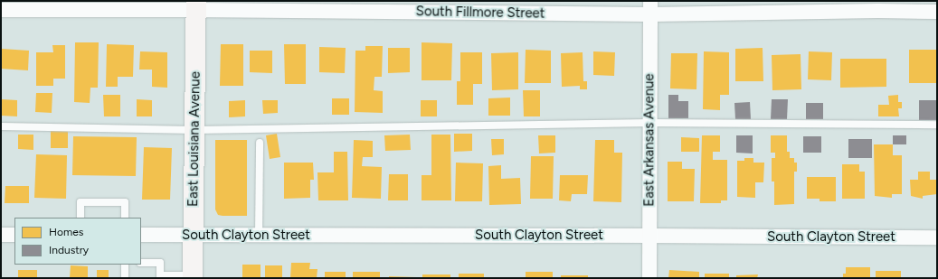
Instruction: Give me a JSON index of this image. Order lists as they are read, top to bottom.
{
  "streets": {
    "street": [
      "South Fillmore Street",
      "East Louisiana Avenue",
      "East Arkansas Avenue",
      "South Clayton Street"
    ]
  },
  "crossings": [
    ["South Fillmore Street", "East Louisiana Avenue"],
    ["South Fillmore Street", "East Arkansas Avenue"],
    ["East Louisiana Avenue", "South Clayton Street"],
    ["East Arkansas Avenue", "South Clayton Street"]
  ],
  "legend": ["Homes", "Industry"]
}
